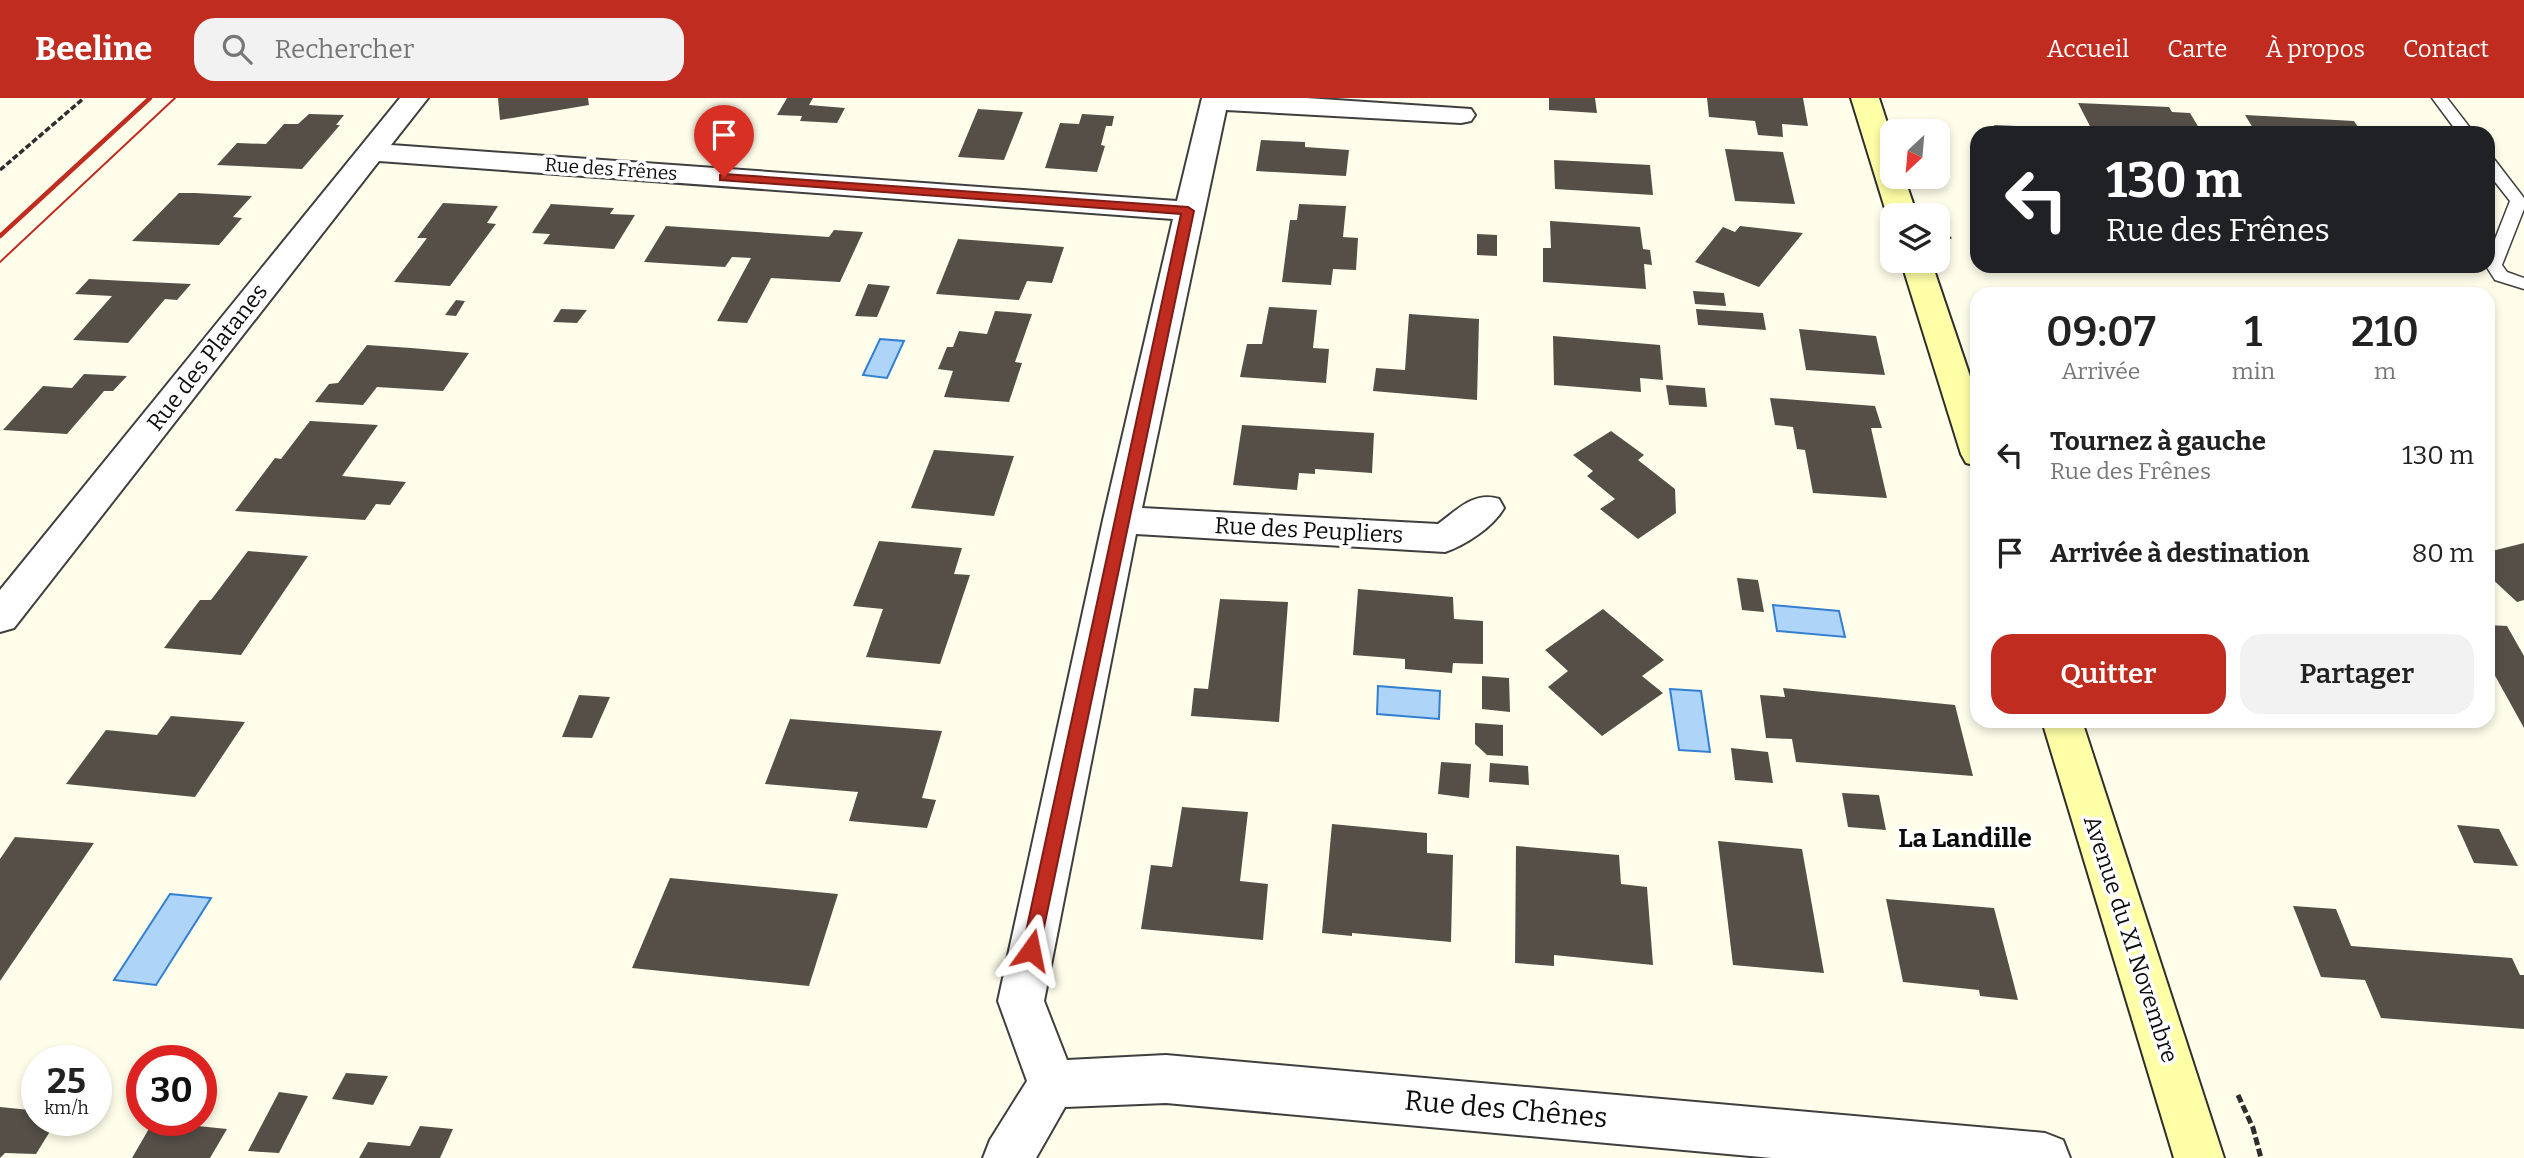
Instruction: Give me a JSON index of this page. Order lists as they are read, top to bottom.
{
  "streets": {
    "main road": ["Avenue du XI Novembre"],
    "street": [
      "Rue des Frênes",
      "Rue des Platanes",
      "Rue des Peupliers",
      "Rue des Chênes"
    ]
  },
  "crossings": [
    ["Rue des Frênes", "Rue des Platanes"]
  ],
  "districts": ["La Landille"],
  "north": "bottom left",
  "page": {
    "header": "Beeline",
    "search": "Rechercher",
    "nav": [
      "Accueil",
      "Carte",
      "À propos",
      "Contact"
    ],
    "turn": ["130 m", "Rue des Frênes"],
    "eta": [
      "09:07",
      "Arrivée",
      "1",
      "min",
      "210",
      "m"
    ],
    "list": [
      {
        "name": "Tournez à gauche",
        "note": "Rue des Frênes",
        "value": "130 m"
      },
      {
        "name": "Arrivée à destination",
        "value": "80 m"
      }
    ],
    "buttons": ["Quitter", "Partager"],
    "speed": "25 km/h",
    "limit": "30"
  }
}
